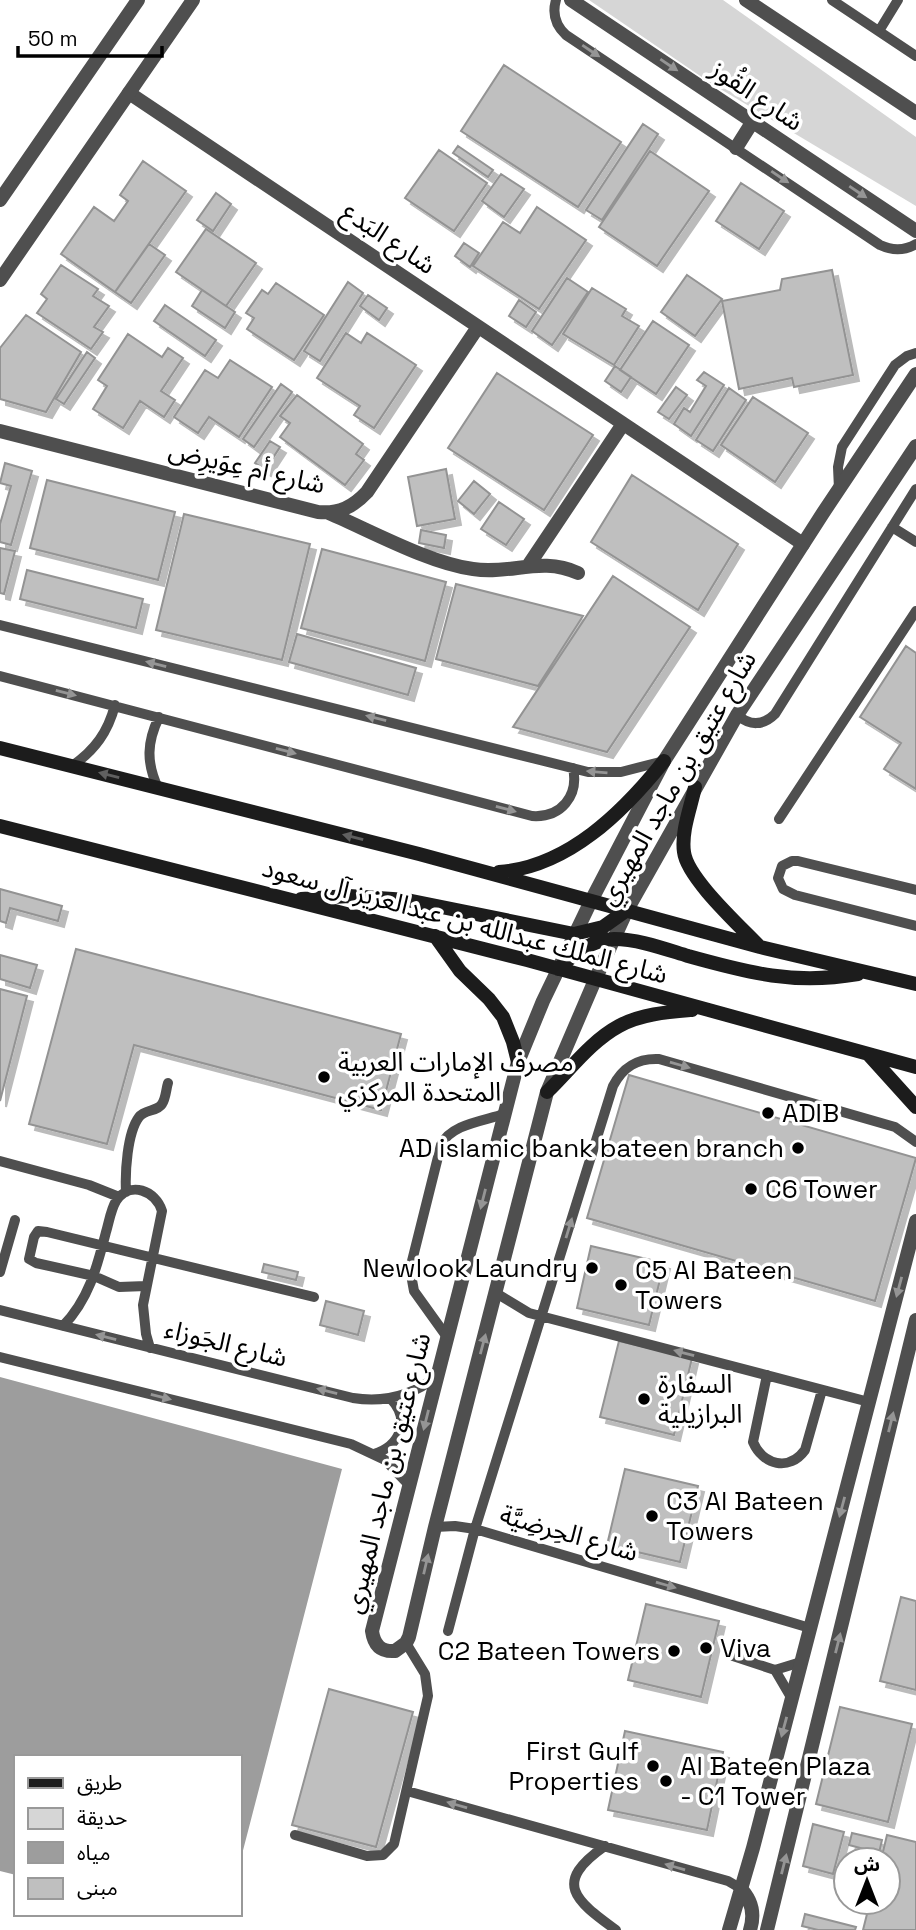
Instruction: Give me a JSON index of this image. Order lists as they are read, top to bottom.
{
  "streets": {
    "main road": ["شارع الملك عبدالله بن عبدالعزيز آل سعود"],
    "street": [
      "شارع القُوز",
      "شارع البَدع",
      "شارع أم عِوَيرِض",
      "شارع عتيق بن ماجد المهيري"
    ],
    "lane": ["شارع الجَوزاء", "شارع الحِرضِيَّة"]
  },
  "crossings": [
    ["شارع البَدع", "شارع أم عِوَيرِض"],
    ["شارع البَدع", "شارع عتيق بن ماجد المهيري"],
    ["شارع عتيق بن ماجد المهيري", "شارع الملك عبدالله بن عبدالعزيز آل سعود"],
    ["شارع عتيق بن ماجد المهيري", "شارع الجَوزاء"],
    ["شارع عتيق بن ماجد المهيري", "شارع الحِرضِيَّة"]
  ],
  "one_way": ["شارع الحِرضِيَّة"],
  "places": [
    "مصرف الإمارات العربية المتحدة المركزي",
    "ADIB",
    "AD islamic bank bateen branch",
    "C6 Tower",
    "Newlook Laundry",
    "C5 Al Bateen Towers",
    "السفارة البرازيلية",
    "C3 Al Bateen Towers",
    "Viva",
    "C2 Bateen Towers",
    "First Gulf Properties",
    "Al Bateen Plaza - C1 Tower"
  ],
  "legend": [
    "طريق",
    "حديقة",
    "مياه",
    "مبنى"
  ],
  "scale_bar": "50 m",
  "north": "top"
}
